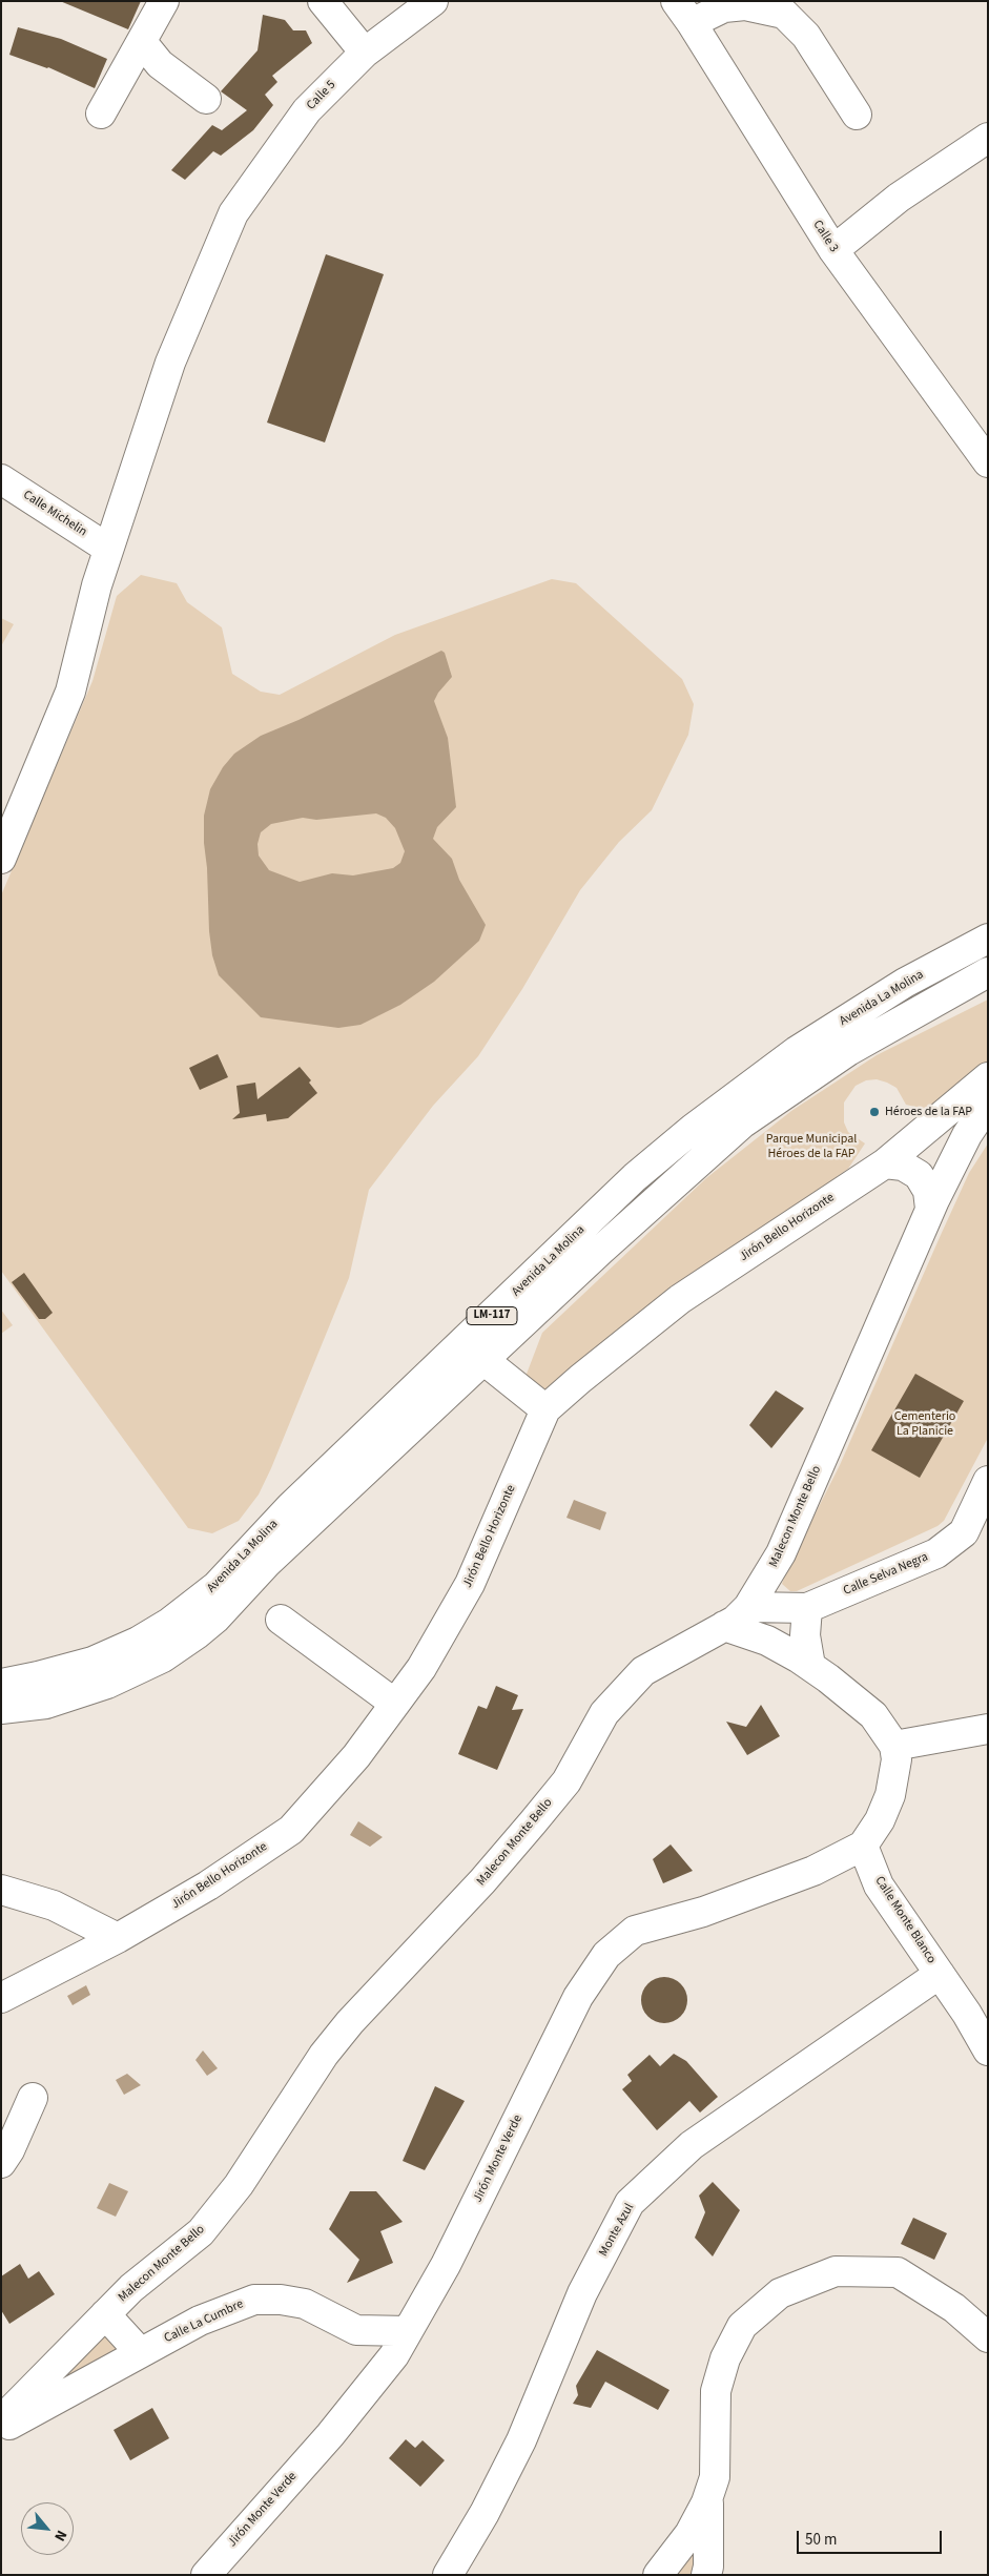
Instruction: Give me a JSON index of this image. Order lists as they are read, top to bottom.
{
  "streets": {
    "street": [
      "Calle 5",
      "Calle 3",
      "Calle Michelin",
      "Avenida La Molina",
      "Jirón Bello Horizonte",
      "LM-117",
      "Malecon Monte Bello",
      "Calle Selva Negra",
      "Calle Monte Blanco",
      "Jirón Monte Verde",
      "Monte Azul",
      "Calle La Cumbre"
    ]
  },
  "crossings": [
    ["Calle 5", "Calle Michelin"],
    ["Malecon Monte Bello", "Calle Selva Negra"],
    ["Calle Monte Blanco", "Jirón Monte Verde"],
    ["Calle Monte Blanco", "Monte Azul"],
    ["Jirón Monte Verde", "Calle La Cumbre"]
  ],
  "parks": ["Parque Municipal Héroes de la FAP", "Cementerio La Planicie"],
  "places": ["Héroes de la FAP"],
  "scale_bar": "50 m",
  "north": "bottom right"
}
